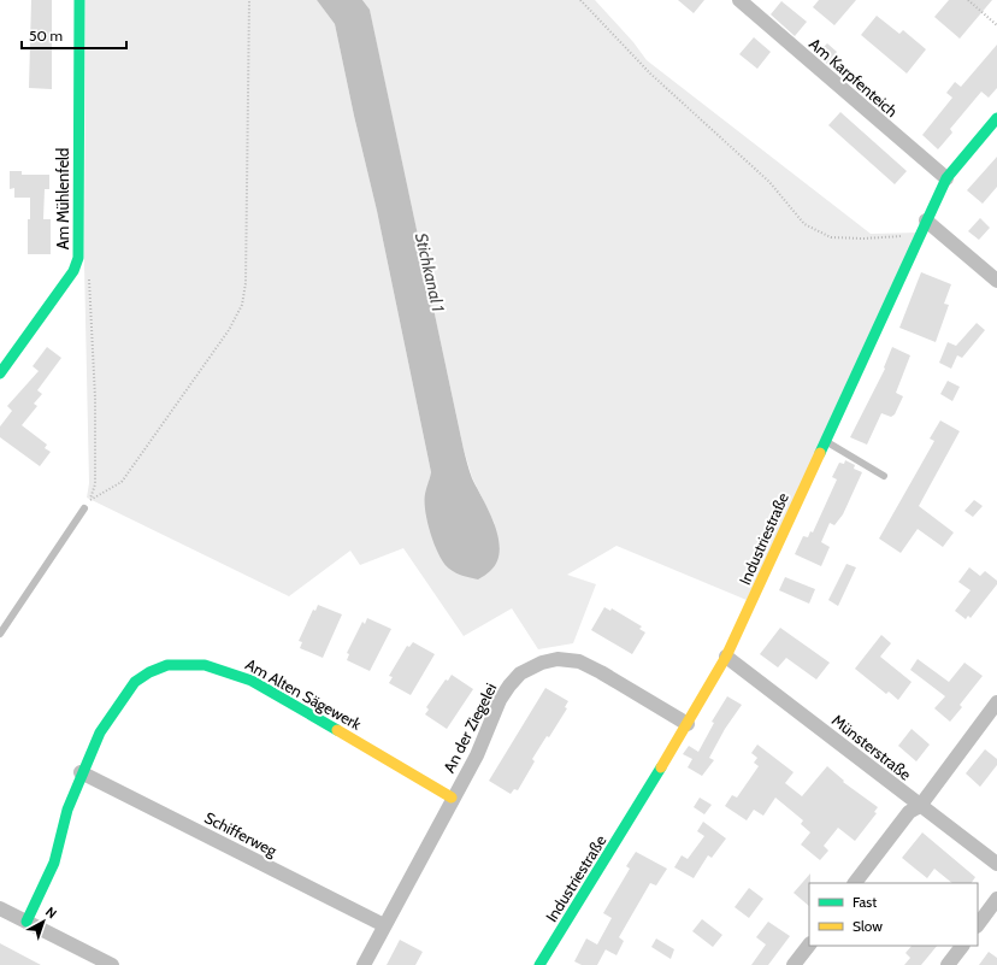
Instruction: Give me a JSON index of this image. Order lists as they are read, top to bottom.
{
  "streets": {
    "street": [
      "Am Karpfenteich",
      "Am Mühlenfeld",
      "Industriestraße",
      "Am Alten Sägewerk",
      "An der Ziegelei",
      "Münsterstraße",
      "Schifferweg"
    ]
  },
  "crossings": [
    ["Am Karpfenteich", "Industriestraße"],
    ["Industriestraße", "An der Ziegelei"],
    ["Industriestraße", "Münsterstraße"],
    ["Am Alten Sägewerk", "An der Ziegelei"],
    ["Am Alten Sägewerk", "Schifferweg"],
    ["An der Ziegelei", "Schifferweg"]
  ],
  "water": ["Stichkanal 1"],
  "legend": ["Fast", "Slow"],
  "scale_bar": "50 m",
  "north": "top right"
}
